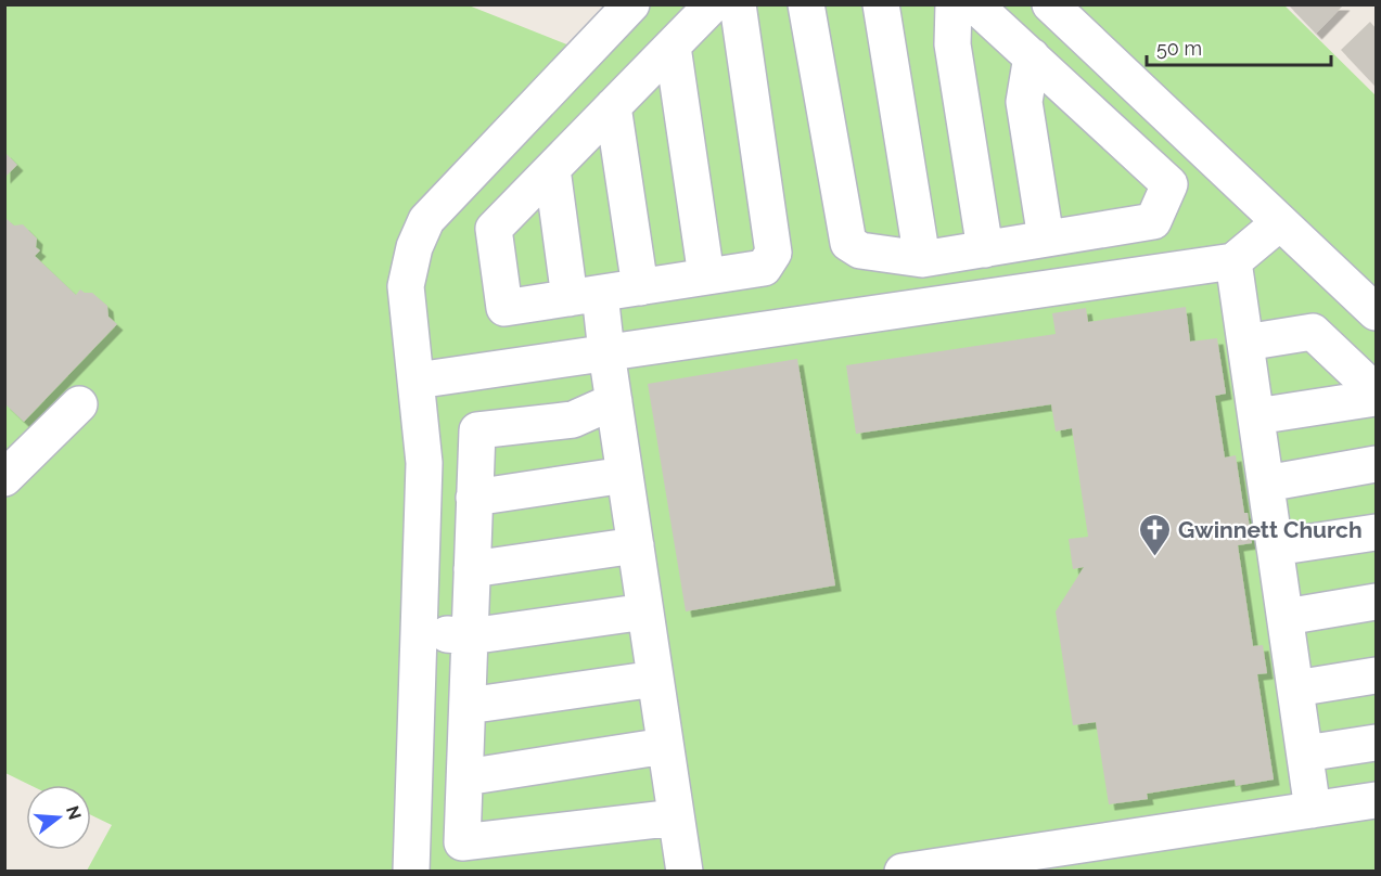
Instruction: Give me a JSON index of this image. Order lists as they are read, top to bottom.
{
  "places": {
    "church": ["Gwinnett Church"]
  },
  "scale_bar": "50 m",
  "north": "right"
}
